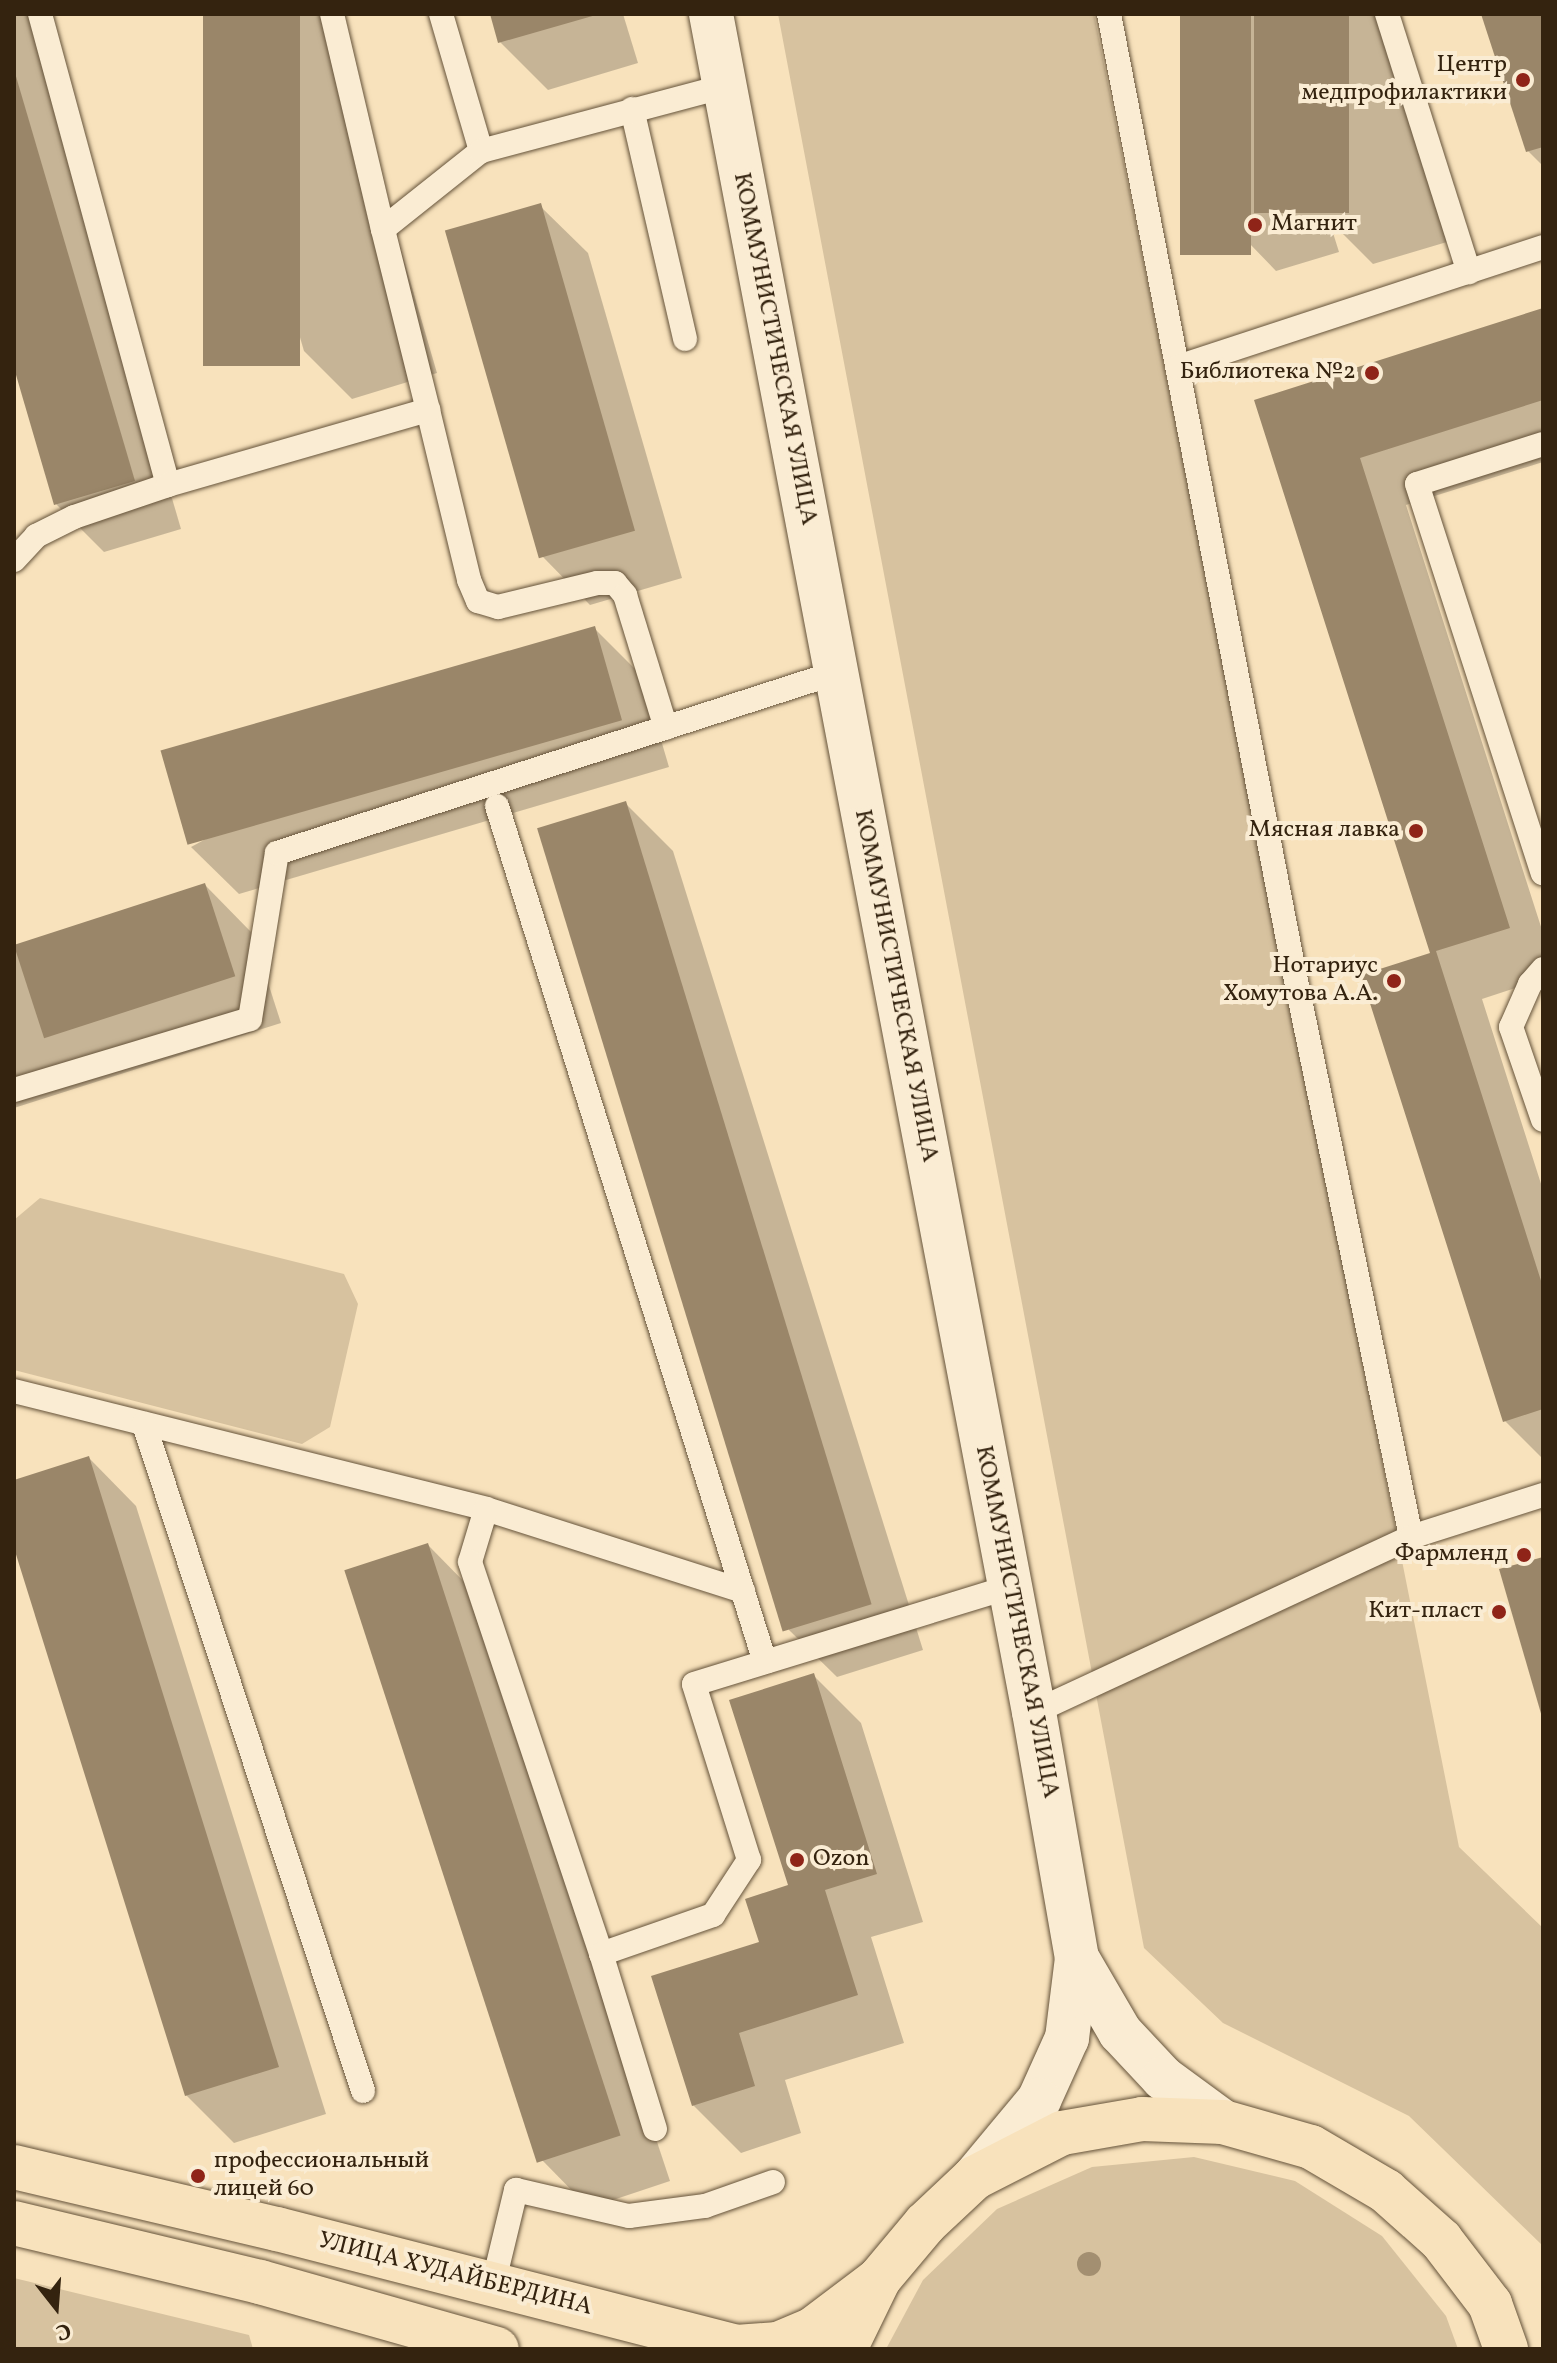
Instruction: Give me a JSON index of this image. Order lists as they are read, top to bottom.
{
  "streets": {
    "main road": ["КОММУНИСТИЧЕСКАЯ УЛИЦА", "УЛИЦА ХУДАЙБЕРДИНА"]
  },
  "places": [
    "Центр медпрофилактики",
    "Магнит",
    "Библиотека №2",
    "Мясная лавка",
    "Нотариус Хомутова А.А.",
    "Фармленд",
    "Кит-пласт",
    "Ozon",
    "профессиональный лицей 60"
  ],
  "north": "bottom"
}
